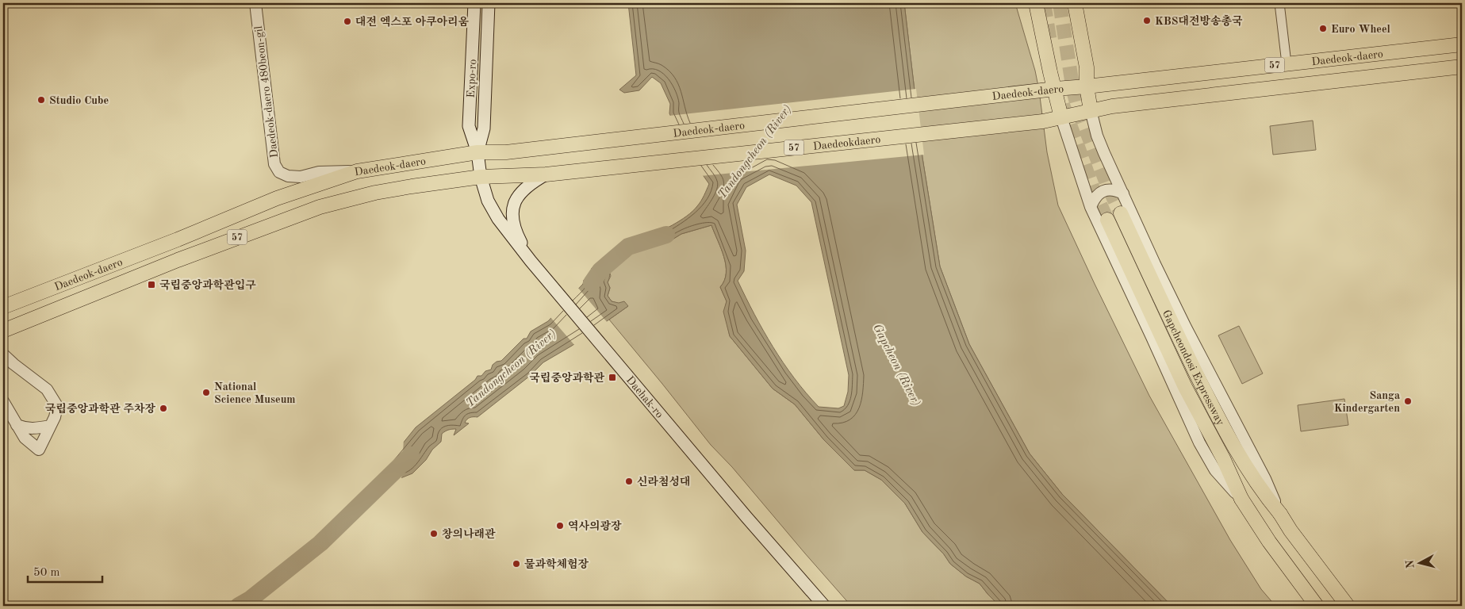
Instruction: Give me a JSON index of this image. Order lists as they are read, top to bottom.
{
  "streets": {
    "main road": [
      "Daedeok-daero",
      "57",
      "Expo-ro",
      "Daedeokdaero",
      "Gapcheondosi Expressway",
      "Daehak-ro"
    ],
    "street": ["Daedeok-daero 480beon-gil"]
  },
  "crossings": [
    ["Daedeok-daero", "Expo-ro"],
    ["Daedeok-daero", "Daedeok-daero 480beon-gil"],
    ["Daedeok-daero", "Daedeokdaero"],
    ["Daedeok-daero", "Daehak-ro"],
    ["Expo-ro", "Daehak-ro"]
  ],
  "water": ["Tandongcheon (River)", "Gapcheon (River)"],
  "places": {
    "other": [
      "KBS대전방송총국",
      "대전 엑스포 아쿠아리움",
      "Euro Wheel",
      "Studio Cube",
      "National Science Museum",
      "Sanga Kindergarten",
      "국립중앙과학관 주차장",
      "신라첨성대",
      "역사의광장",
      "창의나래관",
      "물과학체험장"
    ],
    "transit": ["국립중앙과학관입구", "국립중앙과학관"]
  },
  "scale_bar": "50 m",
  "north": "left"
}
